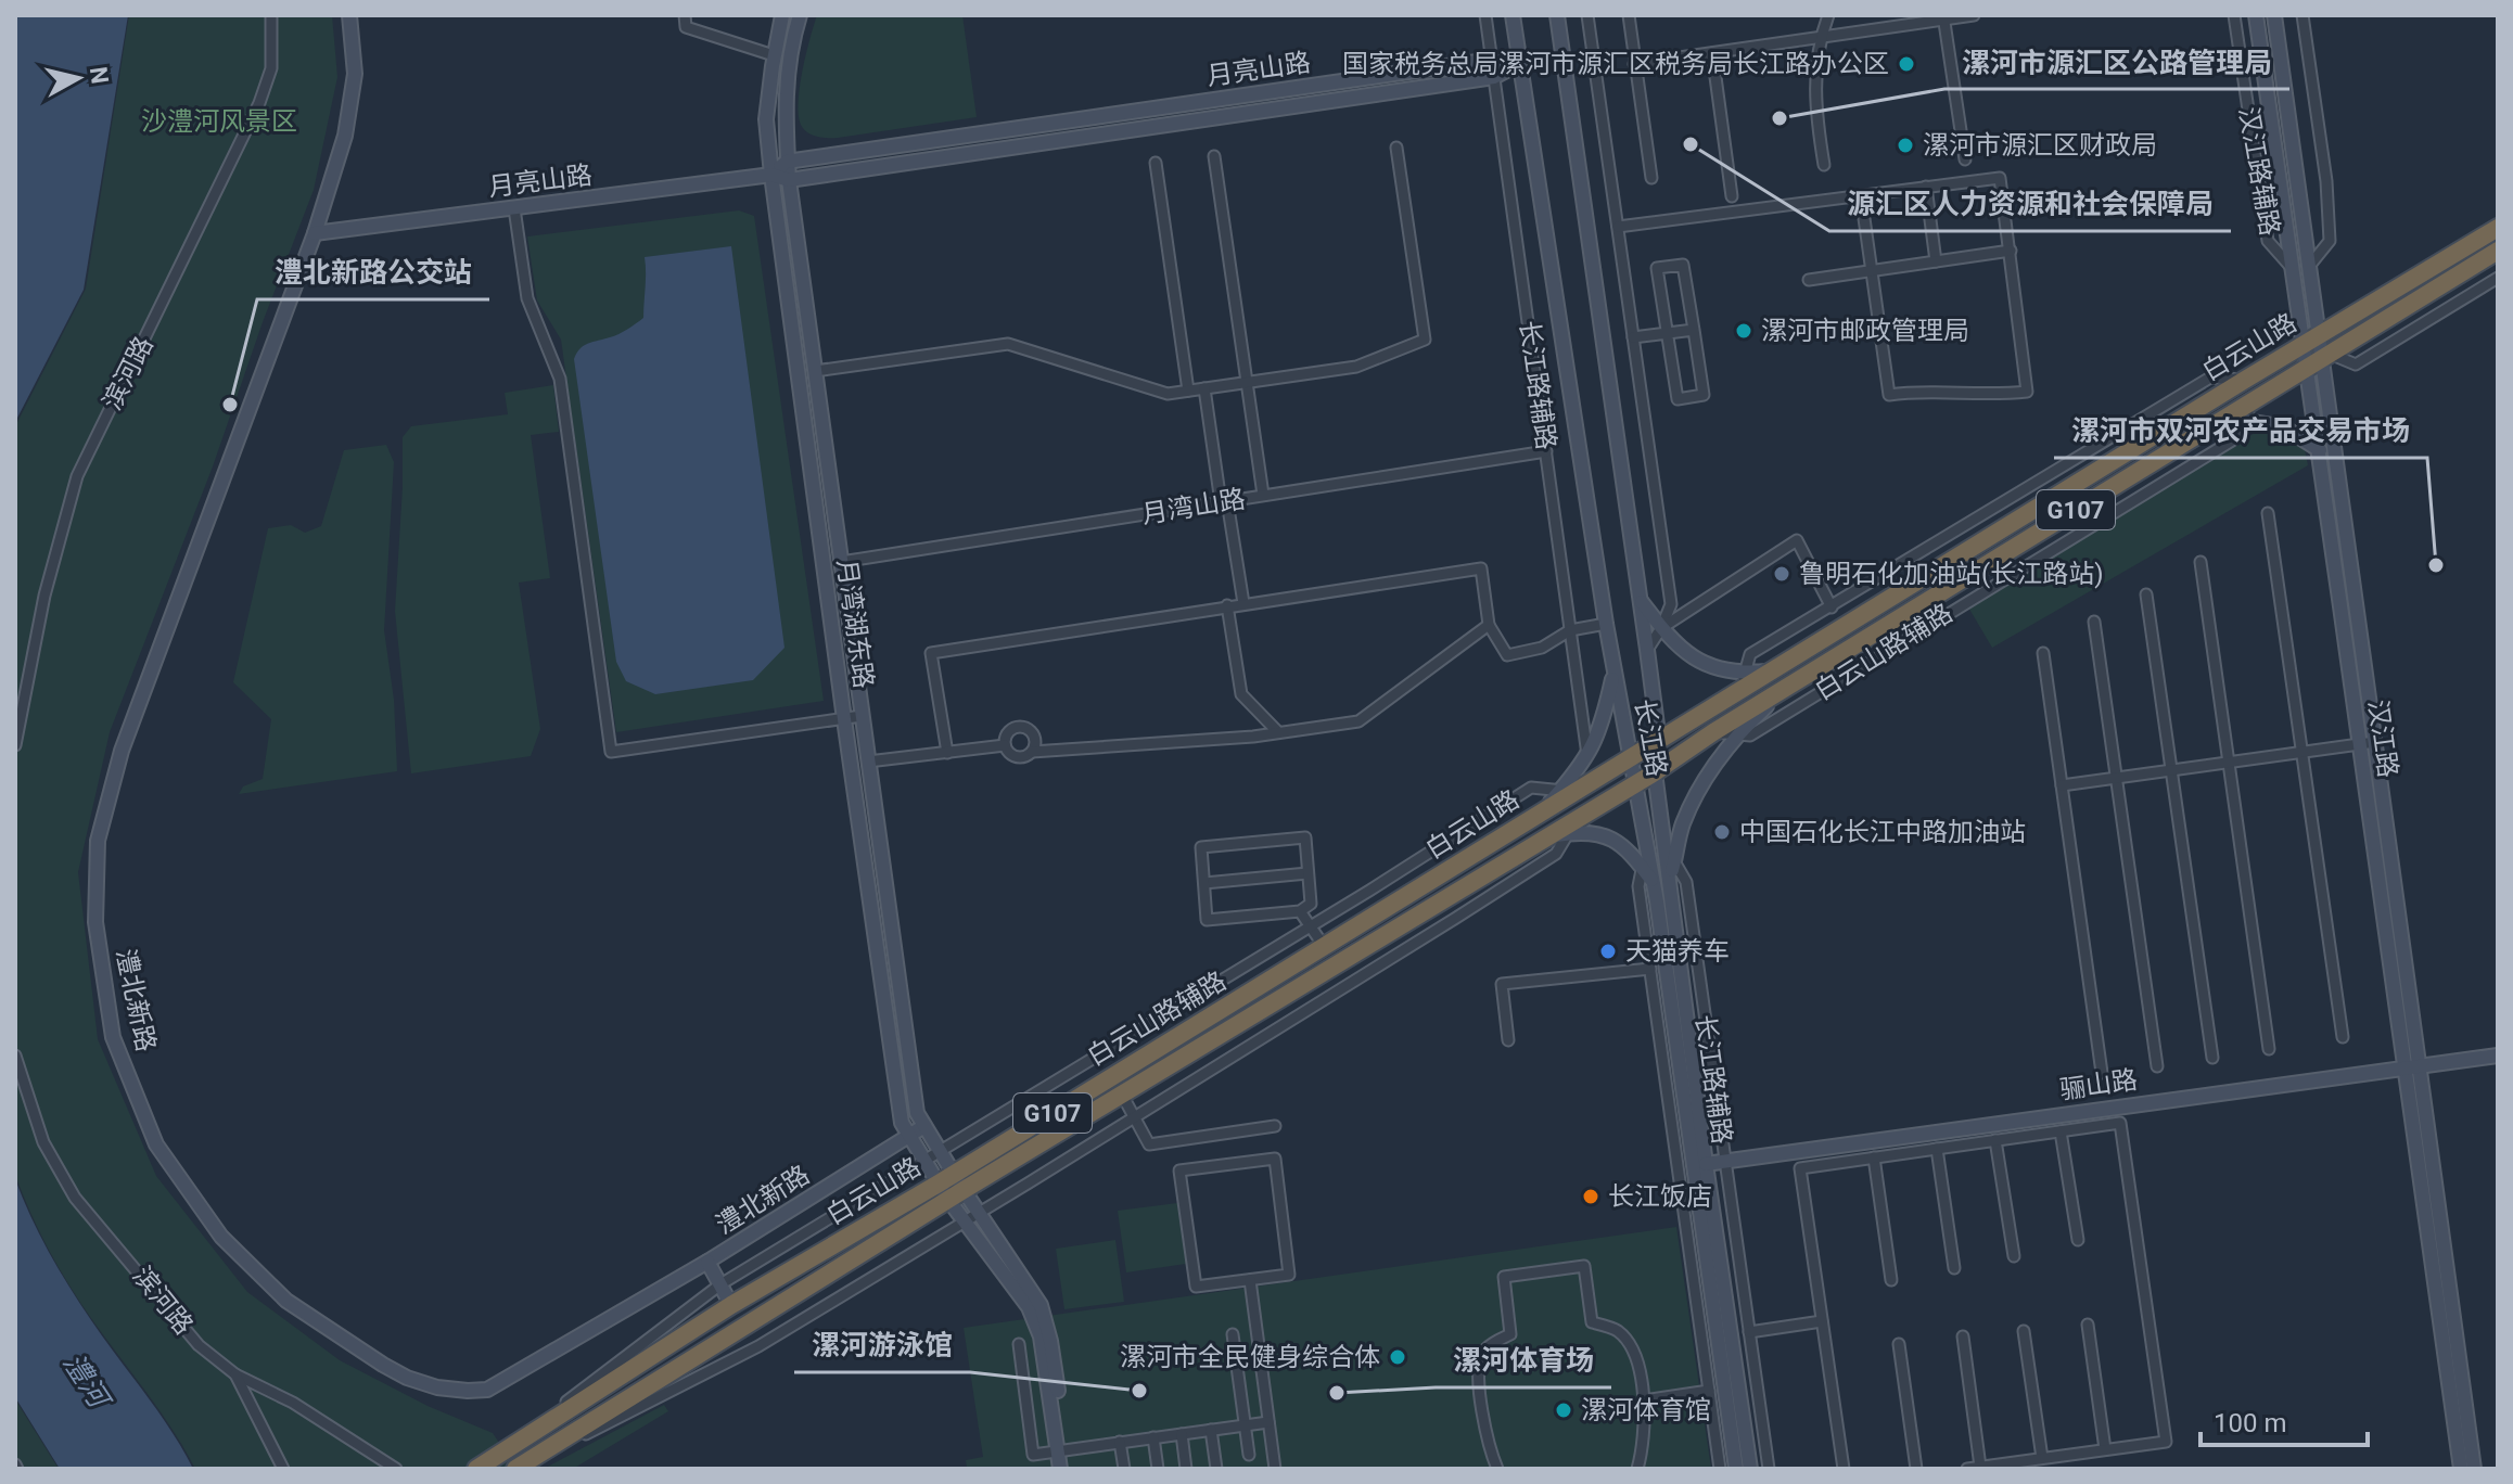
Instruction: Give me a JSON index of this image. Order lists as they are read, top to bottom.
{
  "streets": {
    "highway": ["白云山路", "G107"],
    "street": [
      "月亮山路",
      "汉江路辅路",
      "滨河路",
      "长江路辅路",
      "月湾山路",
      "月湾湖东路",
      "白云山路辅路",
      "长江路",
      "汉江路",
      "澧北新路",
      "骊山路"
    ]
  },
  "crossings": [
    ["月亮山路", "长江路辅路"],
    ["月亮山路", "月湾湖东路"],
    ["月亮山路", "长江路"],
    ["月亮山路", "澧北新路"],
    ["汉江路辅路", "汉江路"],
    ["白云山路", "月湾湖东路"],
    ["白云山路", "白云山路辅路"],
    ["白云山路", "长江路"],
    ["白云山路", "汉江路"],
    ["长江路辅路", "月湾山路"],
    ["长江路辅路", "长江路"],
    ["长江路辅路", "骊山路"],
    ["月湾山路", "月湾湖东路"],
    ["月湾湖东路", "白云山路辅路"],
    ["月湾湖东路", "澧北新路"],
    ["长江路", "骊山路"],
    ["汉江路", "骊山路"]
  ],
  "water": ["澧河"],
  "parks": ["沙澧河风景区"],
  "places": [
    "国家税务总局漯河市源汇区税务局长江路办公区",
    "漯河市源汇区公路管理局",
    "源汇区人力资源和社会保障局",
    "漯河市源汇区财政局",
    "漯河市邮政管理局",
    "澧北新路公交站",
    "漯河市双河农产品交易市场",
    "鲁明石化加油站(长江路站)",
    "中国石化长江中路加油站",
    "天猫养车",
    "长江饭店",
    "漯河市全民健身综合体",
    "漯河游泳馆",
    "漯河体育场",
    "漯河体育馆"
  ],
  "scale_bar": "100 m",
  "north": "right"
}
